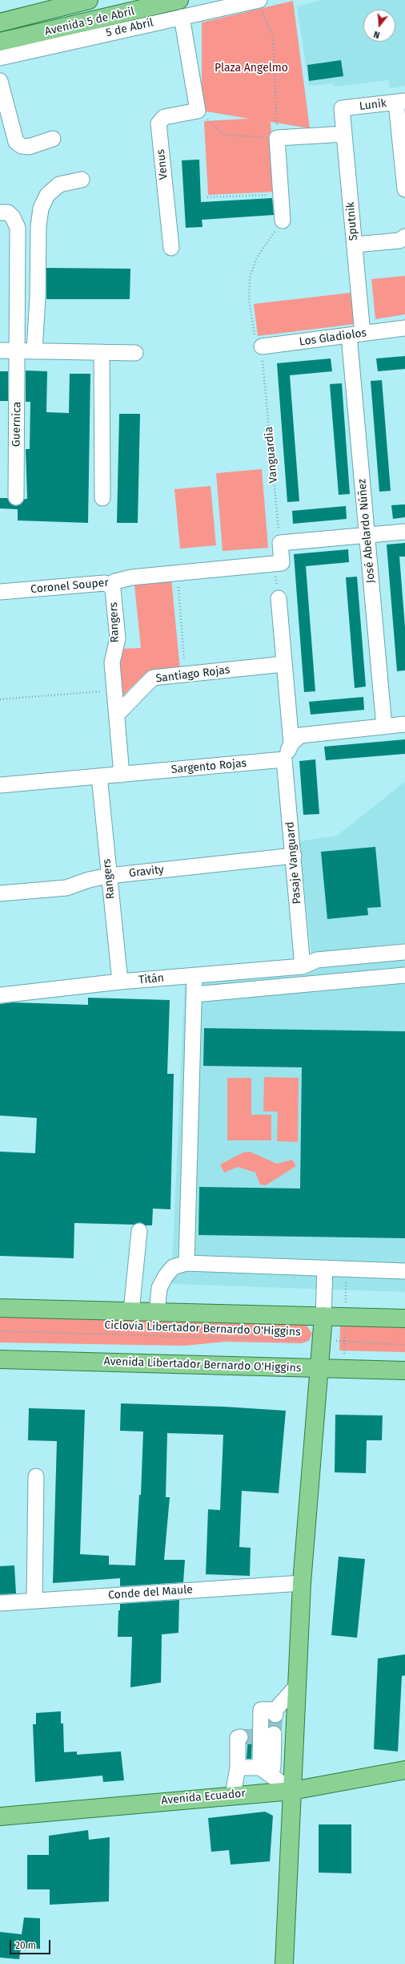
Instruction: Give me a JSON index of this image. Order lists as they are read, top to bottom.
{
  "streets": {
    "main road": ["Avenida 5 de Abril", "Avenida Libertador Bernardo O'Higgins", "Avenida Ecuador"],
    "street": [
      "5 de Abril",
      "Lunik",
      "Venus",
      "Sputnik",
      "Los Gladiolos",
      "Guernica",
      "José Abelardo Núñez",
      "Coronel Souper",
      "Rangers",
      "Santiago Rojas",
      "Sargento Rojas",
      "Pasaje Vanguard",
      "Gravity",
      "Titán",
      "Conde del Maule"
    ],
    "path": ["Vanguardia", "Ciclovía Libertador Bernardo O'Higgins"]
  },
  "crossings": [
    ["Avenida 5 de Abril", "5 de Abril"],
    ["Lunik", "Sputnik"],
    ["Sputnik", "Los Gladiolos"],
    ["Sputnik", "José Abelardo Núñez"],
    ["Los Gladiolos", "Vanguardia"],
    ["Los Gladiolos", "José Abelardo Núñez"],
    ["Coronel Souper", "Rangers"],
    ["Rangers", "Santiago Rojas"],
    ["Rangers", "Sargento Rojas"],
    ["Rangers", "Gravity"],
    ["Rangers", "Titán"],
    ["Sargento Rojas", "Pasaje Vanguard"],
    ["Pasaje Vanguard", "Gravity"],
    ["Pasaje Vanguard", "Titán"]
  ],
  "parks": ["Plaza Angelmo"],
  "scale_bar": "20 m",
  "north": "bottom"
}
